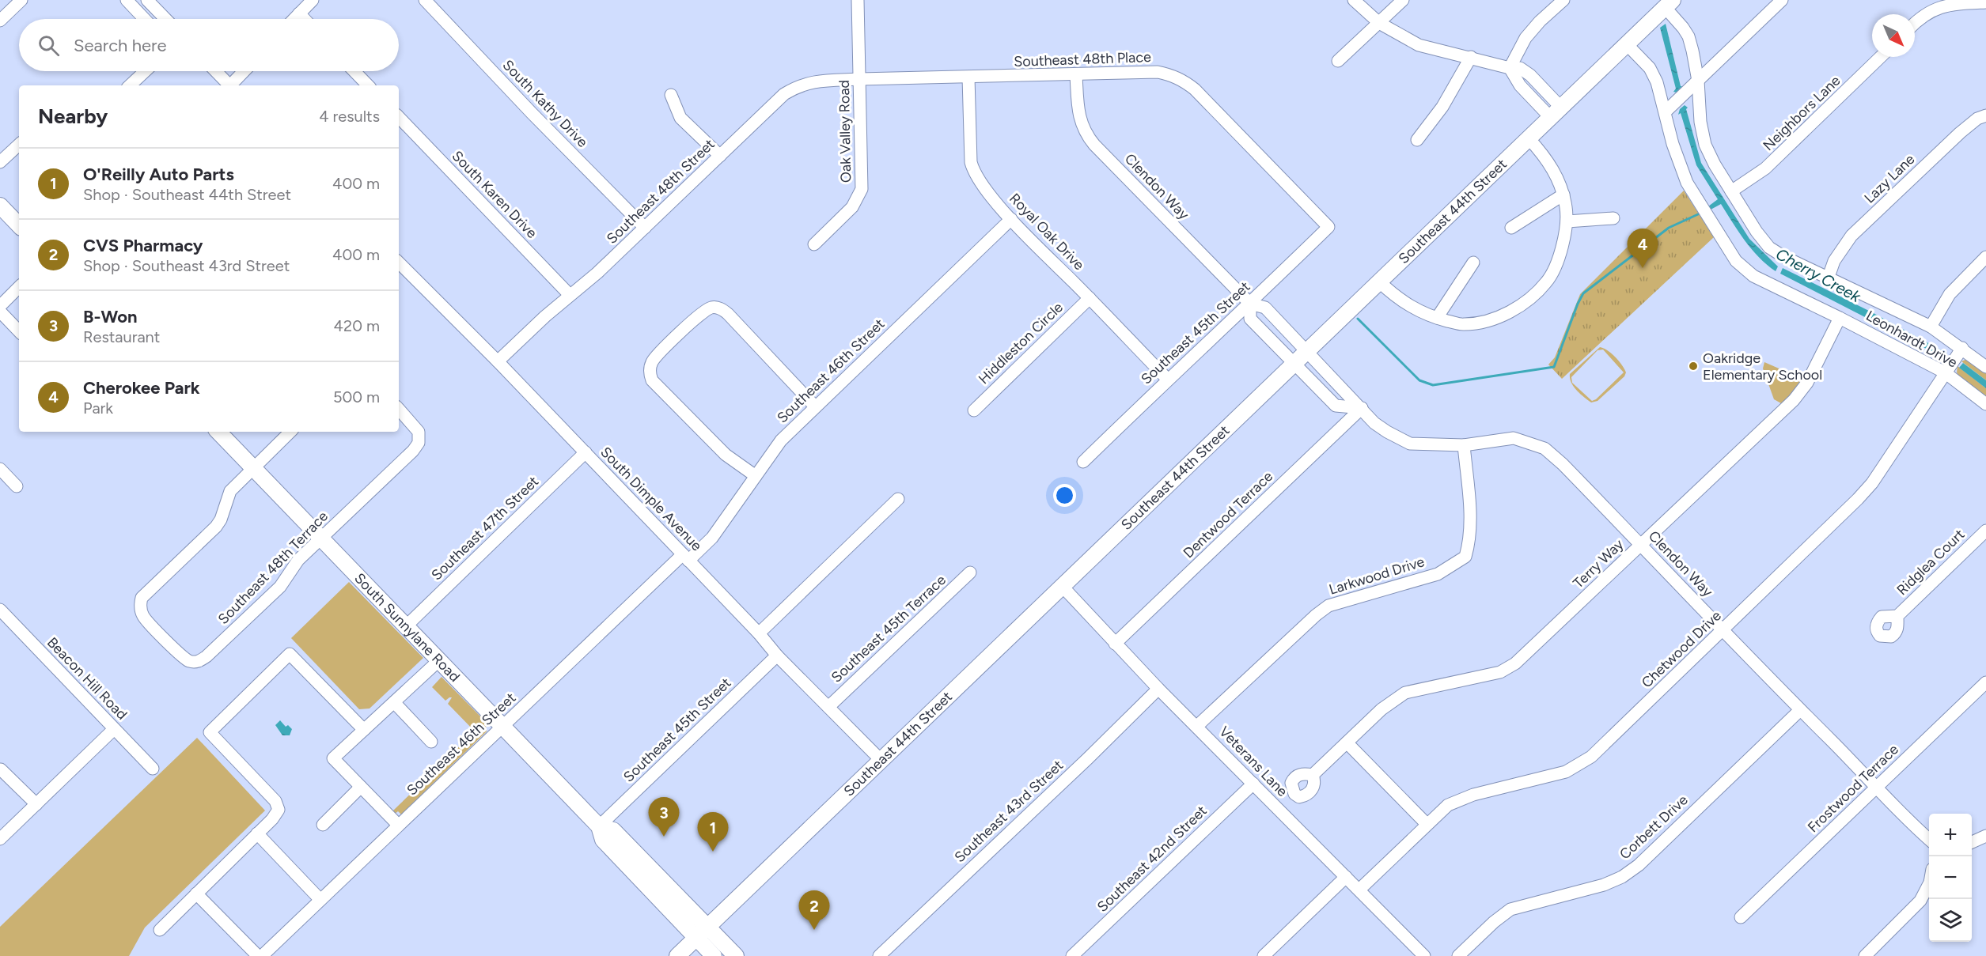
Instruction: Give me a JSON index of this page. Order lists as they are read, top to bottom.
{
  "streets": {
    "main road": ["Southeast 44th Street", "South Sunnylane Road"],
    "street": [
      "Southeast 48th Place",
      "South Kathy Drive",
      "Neighbors Lane",
      "Oak Valley Road",
      "Lazy Lane",
      "Clendon Way",
      "Southeast 48th Street",
      "South Karen Drive",
      "Royal Oak Drive",
      "Southeast 45th Street",
      "Leonhardt Drive",
      "Hiddleston Circle",
      "Southeast 46th Street",
      "South Dimple Avenue",
      "Dentwood Terrace",
      "Southeast 47th Street",
      "Ridglea Court",
      "Terry Way",
      "Southeast 48th Terrace",
      "Larkwood Drive",
      "Southeast 45th Terrace",
      "Chetwood Drive",
      "Beacon Hill Road",
      "Veterans Lane",
      "Frostwood Terrace",
      "Southeast 43rd Street",
      "Corbett Drive",
      "Southeast 42nd Street"
    ]
  },
  "crossings": [
    ["Southeast 48th Place", "Oak Valley Road"],
    ["Southeast 48th Place", "Clendon Way"],
    ["Southeast 48th Place", "Southeast 48th Street"],
    ["Southeast 48th Place", "Royal Oak Drive"],
    ["Southeast 48th Place", "Southeast 45th Street"],
    ["South Kathy Drive", "Southeast 48th Street"],
    ["Neighbors Lane", "Leonhardt Drive"],
    ["Oak Valley Road", "Southeast 48th Street"],
    ["Lazy Lane", "Leonhardt Drive"],
    ["Clendon Way", "Southeast 44th Street"],
    ["Clendon Way", "Southeast 45th Street"],
    ["Clendon Way", "Dentwood Terrace"],
    ["Clendon Way", "Terry Way"],
    ["Clendon Way", "Larkwood Drive"],
    ["Clendon Way", "Chetwood Drive"],
    ["Clendon Way", "Frostwood Terrace"],
    ["Clendon Way", "Corbett Drive"],
    ["Southeast 48th Street", "South Karen Drive"],
    ["Southeast 48th Street", "South Dimple Avenue"],
    ["Southeast 44th Street", "Leonhardt Drive"],
    ["Southeast 44th Street", "South Dimple Avenue"],
    ["Southeast 44th Street", "South Sunnylane Road"],
    ["Southeast 44th Street", "Veterans Lane"],
    ["Royal Oak Drive", "Southeast 45th Street"],
    ["Royal Oak Drive", "Hiddleston Circle"],
    ["Royal Oak Drive", "Southeast 46th Street"],
    ["Southeast 45th Street", "South Dimple Avenue"],
    ["Southeast 45th Street", "South Sunnylane Road"],
    ["Leonhardt Drive", "Terry Way"],
    ["Leonhardt Drive", "Chetwood Drive"],
    ["Southeast 46th Street", "South Dimple Avenue"],
    ["Southeast 46th Street", "South Sunnylane Road"],
    ["South Dimple Avenue", "Southeast 47th Street"],
    ["South Dimple Avenue", "Southeast 45th Terrace"],
    ["Dentwood Terrace", "Veterans Lane"],
    ["Southeast 47th Street", "South Sunnylane Road"],
    ["Southeast 48th Terrace", "South Sunnylane Road"],
    ["Larkwood Drive", "Veterans Lane"],
    ["Chetwood Drive", "Veterans Lane"],
    ["Veterans Lane", "Southeast 43rd Street"],
    ["Veterans Lane", "Southeast 42nd Street"]
  ],
  "water": ["Cherry Creek"],
  "places": ["Oakridge Elementary School"],
  "north": "bottom right",
  "page": {
    "search": "Search here",
    "heading": ["Nearby", "4 results"],
    "list": [
      {
        "mark": "1",
        "name": "O'Reilly Auto Parts",
        "note": "Shop · Southeast 44th Street",
        "value": "400 m"
      },
      {
        "mark": "2",
        "name": "CVS Pharmacy",
        "note": "Shop · Southeast 43rd Street",
        "value": "400 m"
      },
      {
        "mark": "3",
        "name": "B-Won",
        "note": "Restaurant",
        "value": "420 m"
      },
      {
        "mark": "4",
        "name": "Cherokee Park",
        "note": "Park",
        "value": "500 m"
      }
    ],
    "pins": [
      "4",
      "3",
      "1",
      "2"
    ],
    "map_buttons": ["+", "−"]
  }
}
